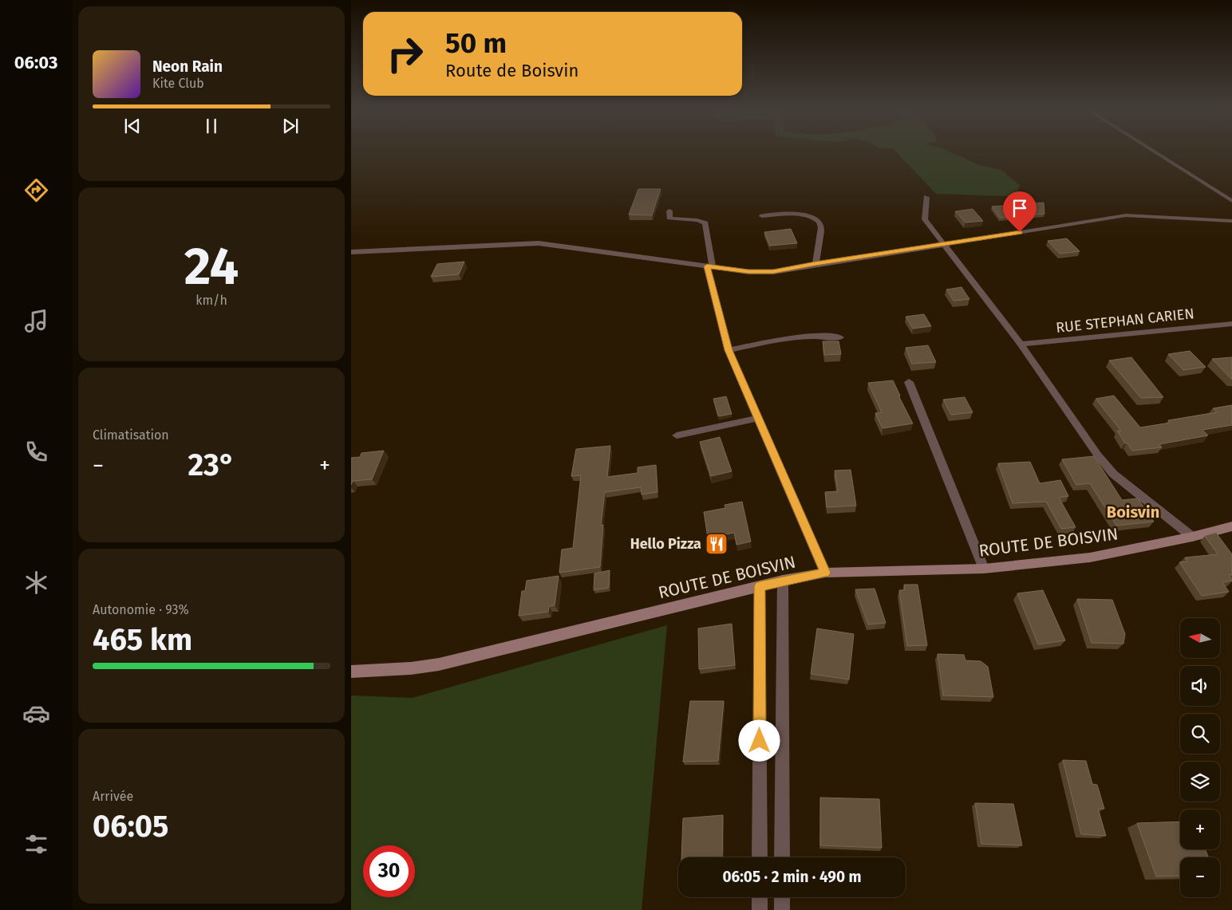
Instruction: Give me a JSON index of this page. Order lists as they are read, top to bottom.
{
  "streets": {
    "main road": ["ROUTE DE BOISVIN"],
    "street": ["RUE STEPHAN CARIEN"]
  },
  "districts": ["Boisvin"],
  "places": {
    "restaurant": ["Hello Pizza"]
  },
  "north": "left",
  "page": {
    "tabs": "06:03",
    "turn": ["50 m", "Route de Boisvin"],
    "song": ["Neon Rain", "Kite Club"],
    "tile": [
      ["24", "km/h"],
      "Climatisation",
      ["Autonomie · 93%", "465 km"],
      ["Arrivée", "06:05"]
    ],
    "heat": ["−", "23°", "+"],
    "map_buttons": ["+", "−"],
    "limit": "30",
    "trip": "06:05 · 2 min · 490 m"
  }
}
